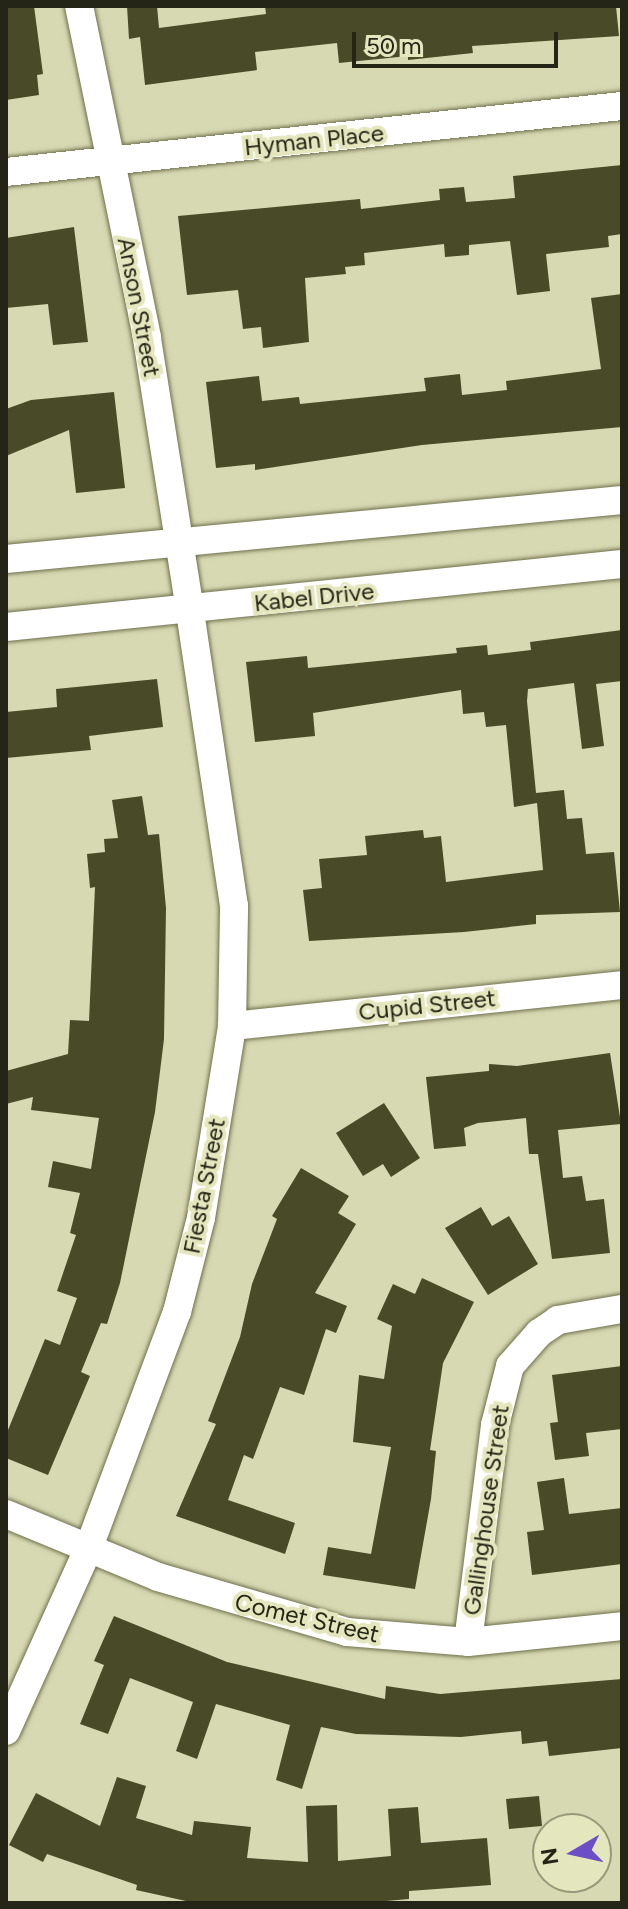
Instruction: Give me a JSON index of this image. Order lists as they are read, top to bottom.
{
  "streets": {
    "street": [
      "Hyman Place",
      "Anson Street",
      "Kabel Drive",
      "Cupid Street",
      "Fiesta Street",
      "Gallinghouse Street",
      "Comet Street"
    ]
  },
  "crossings": [
    ["Hyman Place", "Anson Street"],
    ["Anson Street", "Kabel Drive"],
    ["Anson Street", "Fiesta Street"],
    ["Kabel Drive", "Fiesta Street"],
    ["Cupid Street", "Fiesta Street"],
    ["Fiesta Street", "Comet Street"],
    ["Gallinghouse Street", "Comet Street"]
  ],
  "scale_bar": "50 m",
  "north": "left"
}
